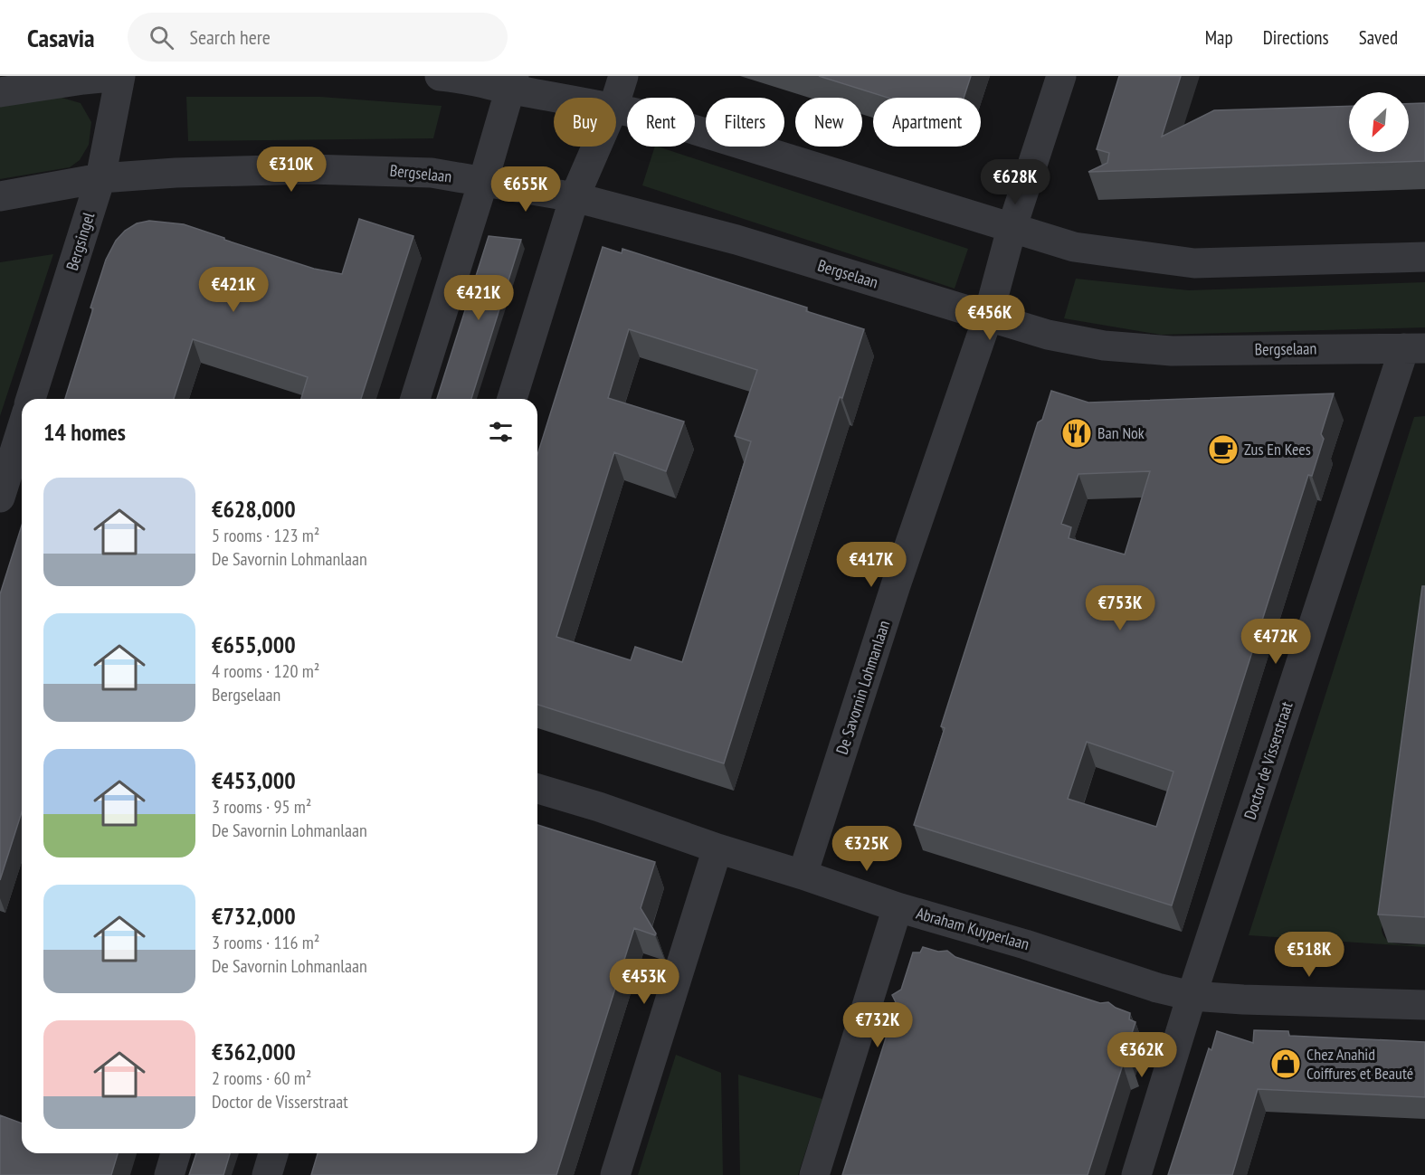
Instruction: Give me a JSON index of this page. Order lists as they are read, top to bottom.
{
  "streets": {
    "street": [
      "Bergselaan",
      "Bergsingel",
      "De Savornin Lohmanlaan",
      "Doctor de Visserstraat",
      "Abraham Kuyperlaan"
    ]
  },
  "crossings": [
    ["Bergselaan", "Bergsingel"],
    ["Bergselaan", "De Savornin Lohmanlaan"],
    ["Bergselaan", "Doctor de Visserstraat"],
    ["De Savornin Lohmanlaan", "Abraham Kuyperlaan"],
    ["Doctor de Visserstraat", "Abraham Kuyperlaan"]
  ],
  "places": {
    "restaurant": ["Ban Nok"],
    "cafe": ["Zus En Kees"],
    "shop": ["Chez Anahid Coiffures et Beauté"]
  },
  "north": "bottom left",
  "page": {
    "header": "Casavia",
    "search": "Search here",
    "nav": ["Map", "Directions", "Saved"],
    "chip": [
      "Buy",
      "Rent",
      "Filters",
      "New",
      "Apartment"
    ],
    "price": [
      "€310K",
      "€628K",
      "€655K",
      "€421K",
      "€421K",
      "€456K",
      "€417K",
      "€753K",
      "€472K",
      "€325K",
      "€518K",
      "€453K",
      "€732K",
      "€362K"
    ],
    "heading": "14 homes",
    "list": [
      {
        "name": "€628,000",
        "note": "5 rooms · 123 m² · De Savornin Lohmanlaan"
      },
      {
        "name": "€655,000",
        "note": "4 rooms · 120 m² · Bergselaan"
      },
      {
        "name": "€453,000",
        "note": "3 rooms · 95 m² · De Savornin Lohmanlaan"
      },
      {
        "name": "€732,000",
        "note": "3 rooms · 116 m² · De Savornin Lohmanlaan"
      },
      {
        "name": "€362,000",
        "note": "2 rooms · 60 m² · Doctor de Visserstraat"
      }
    ]
  }
}
